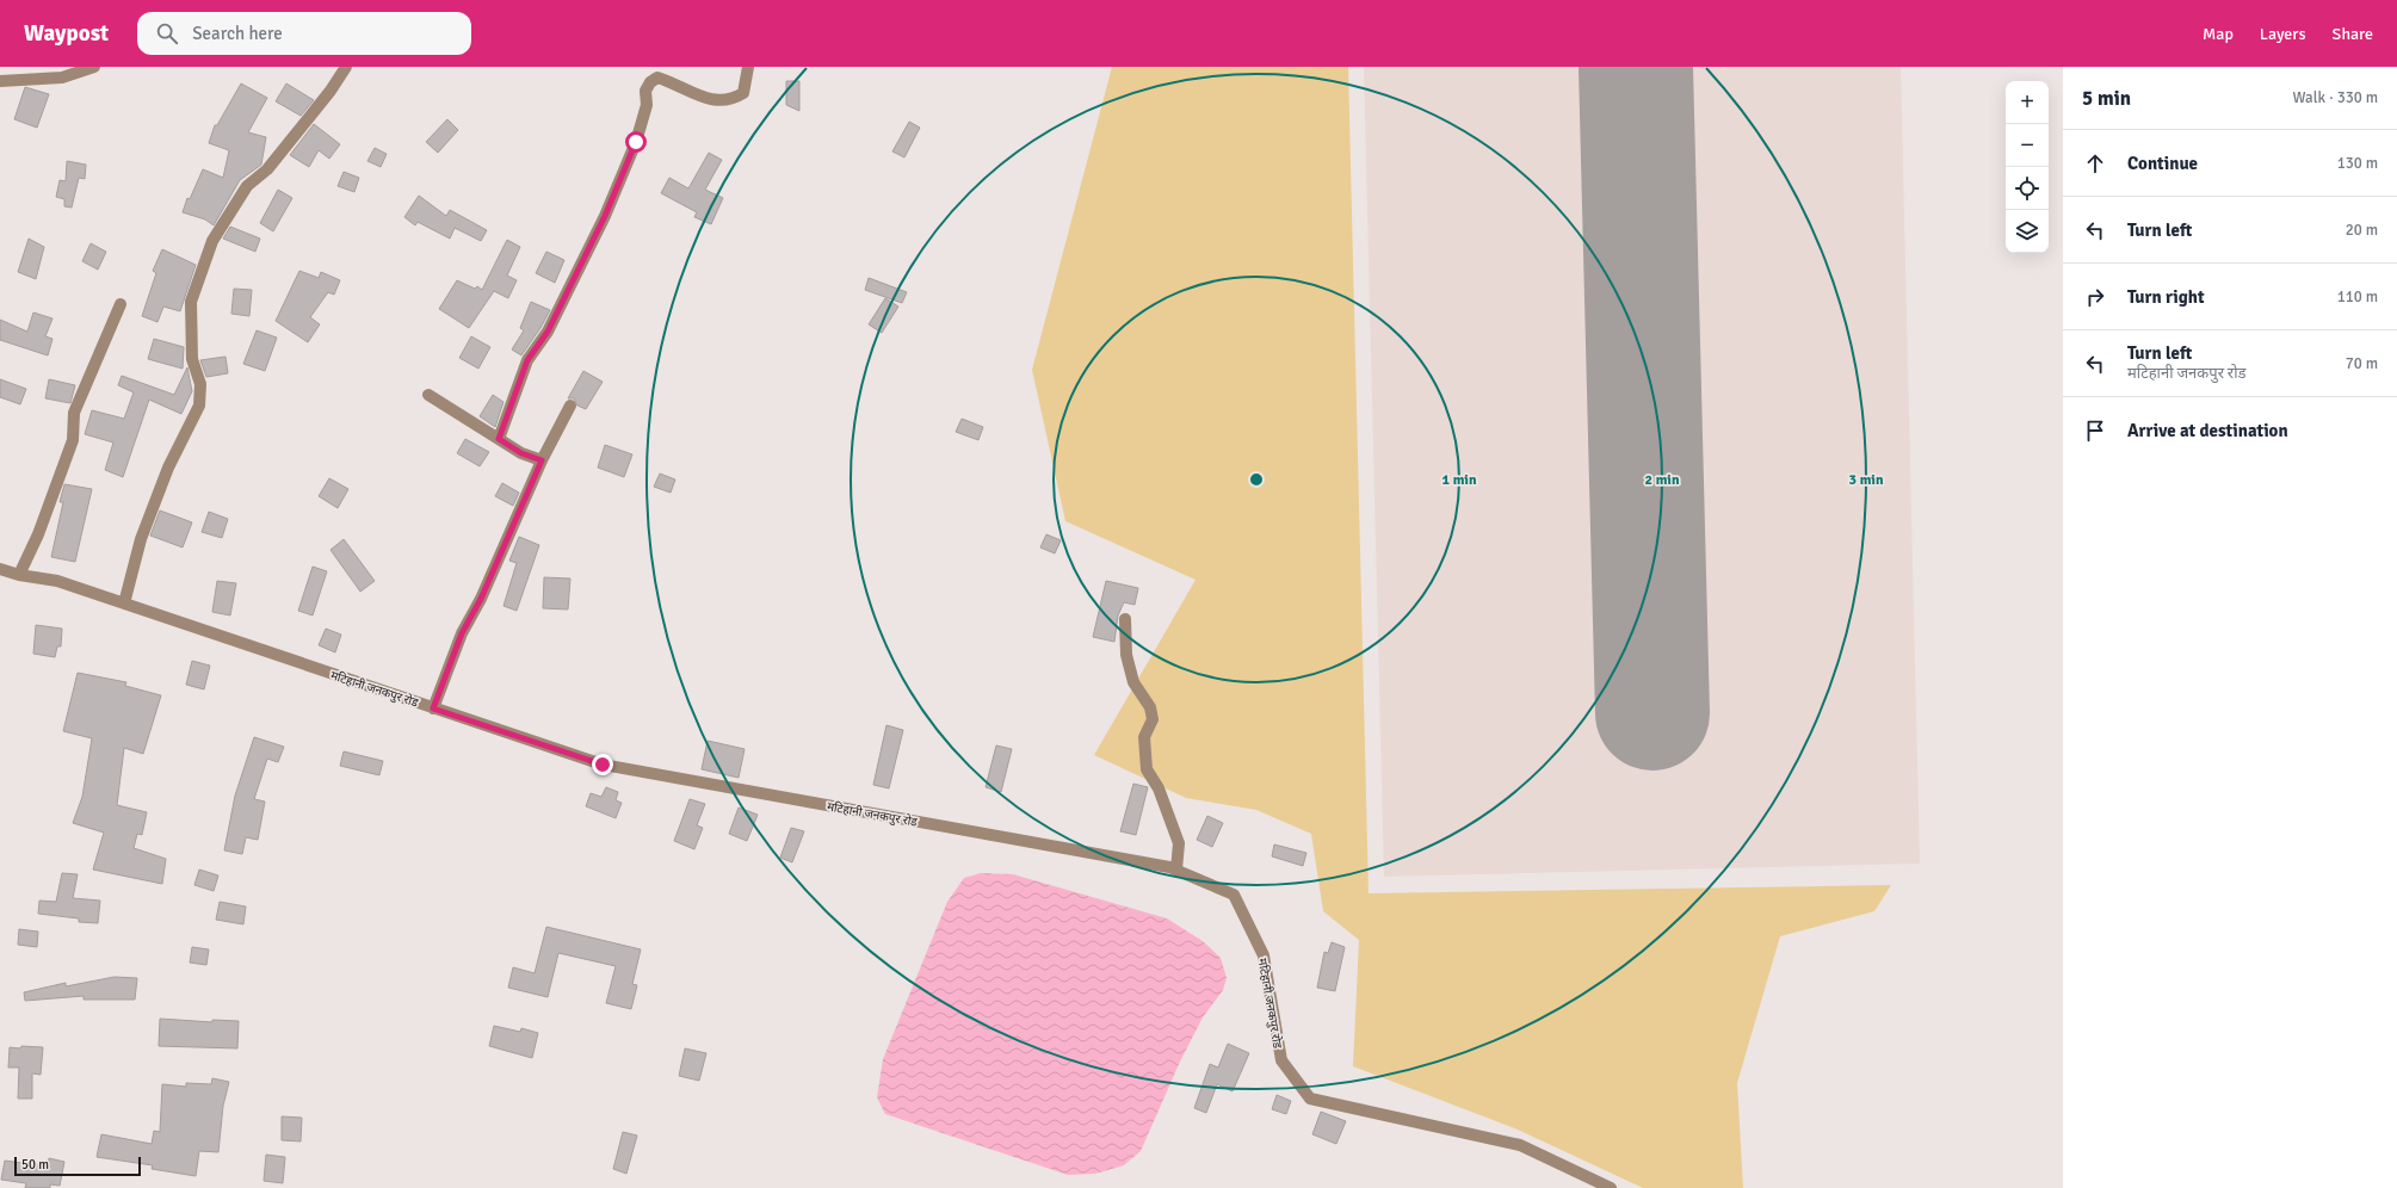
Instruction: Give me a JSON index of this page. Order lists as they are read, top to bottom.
{
  "streets": {
    "street": ["मटिहानी जनकपुर रोड"]
  },
  "scale_bar": "50 m",
  "page": {
    "header": "Waypost",
    "search": "Search here",
    "nav": ["Map", "Layers", "Share"],
    "heading": ["5 min", "Walk · 330 m"],
    "map_buttons": ["+", "−"],
    "list": [
      ["Continue", "130 m"],
      ["Turn left", "20 m"],
      ["Turn right", "110 m"],
      ["Turn left", "मटिहानी जनकपुर रोड", "70 m"],
      "Arrive at destination"
    ],
    "scale": "50 m"
  },
  "rings": ["1 min", "2 min", "3 min"]
}
